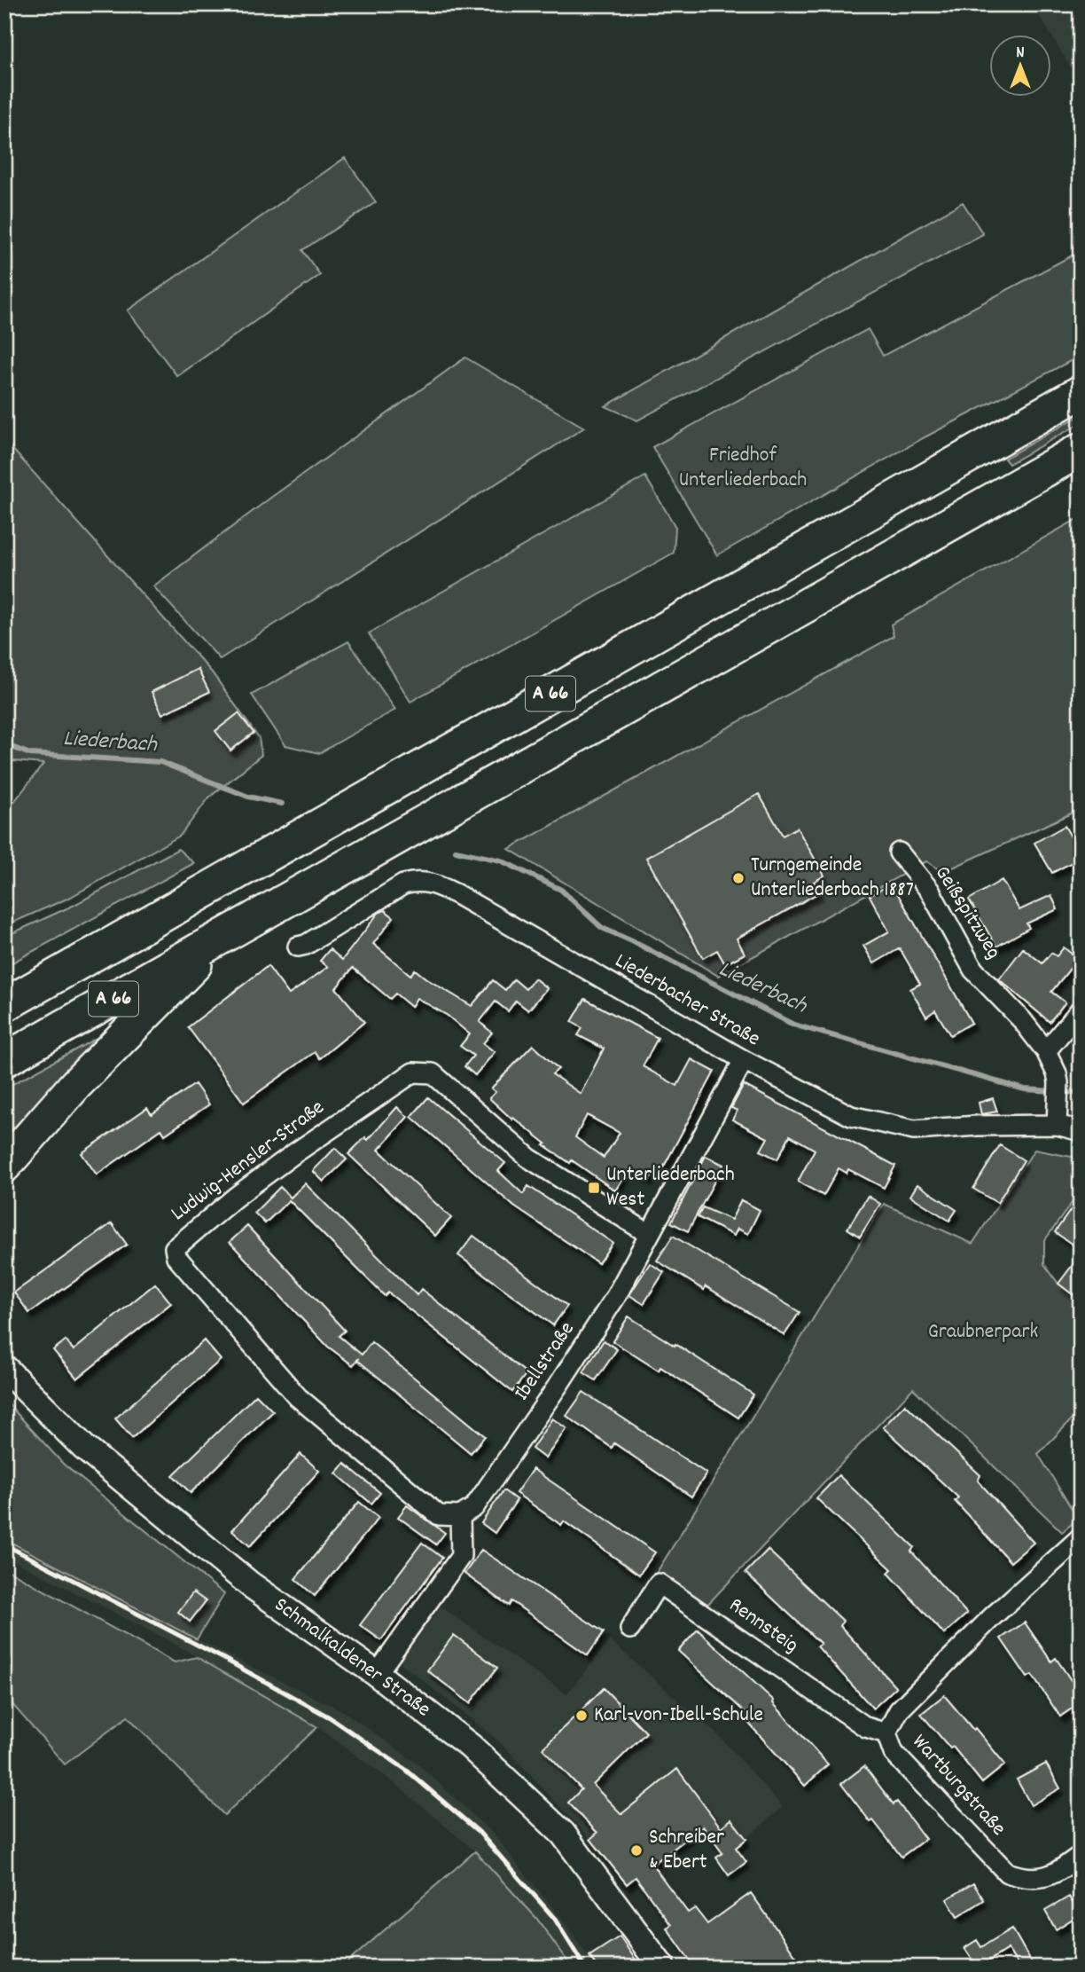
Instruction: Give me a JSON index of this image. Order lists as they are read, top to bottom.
{
  "streets": {
    "highway": ["A 66"],
    "main road": ["Schmalkaldener Straße"],
    "street": [
      "Geißspitzweg",
      "Liederbacher Straße",
      "Ludwig-Hensler-Straße",
      "Ibellstraße",
      "Rennsteig",
      "Wartburgstraße"
    ]
  },
  "crossings": [
    ["Geißspitzweg", "Liederbacher Straße"],
    ["Liederbacher Straße", "Ibellstraße"],
    ["Ludwig-Hensler-Straße", "Ibellstraße"],
    ["Rennsteig", "Wartburgstraße"]
  ],
  "water": ["Liederbach"],
  "parks": ["Friedhof Unterliederbach", "Graubnerpark"],
  "places": {
    "other": ["Turngemeinde Unterliederbach 1887", "Karl-von-Ibell-Schule", "Schreiber & Ebert"],
    "transit": ["Unterliederbach West"]
  },
  "north": "top"
}
